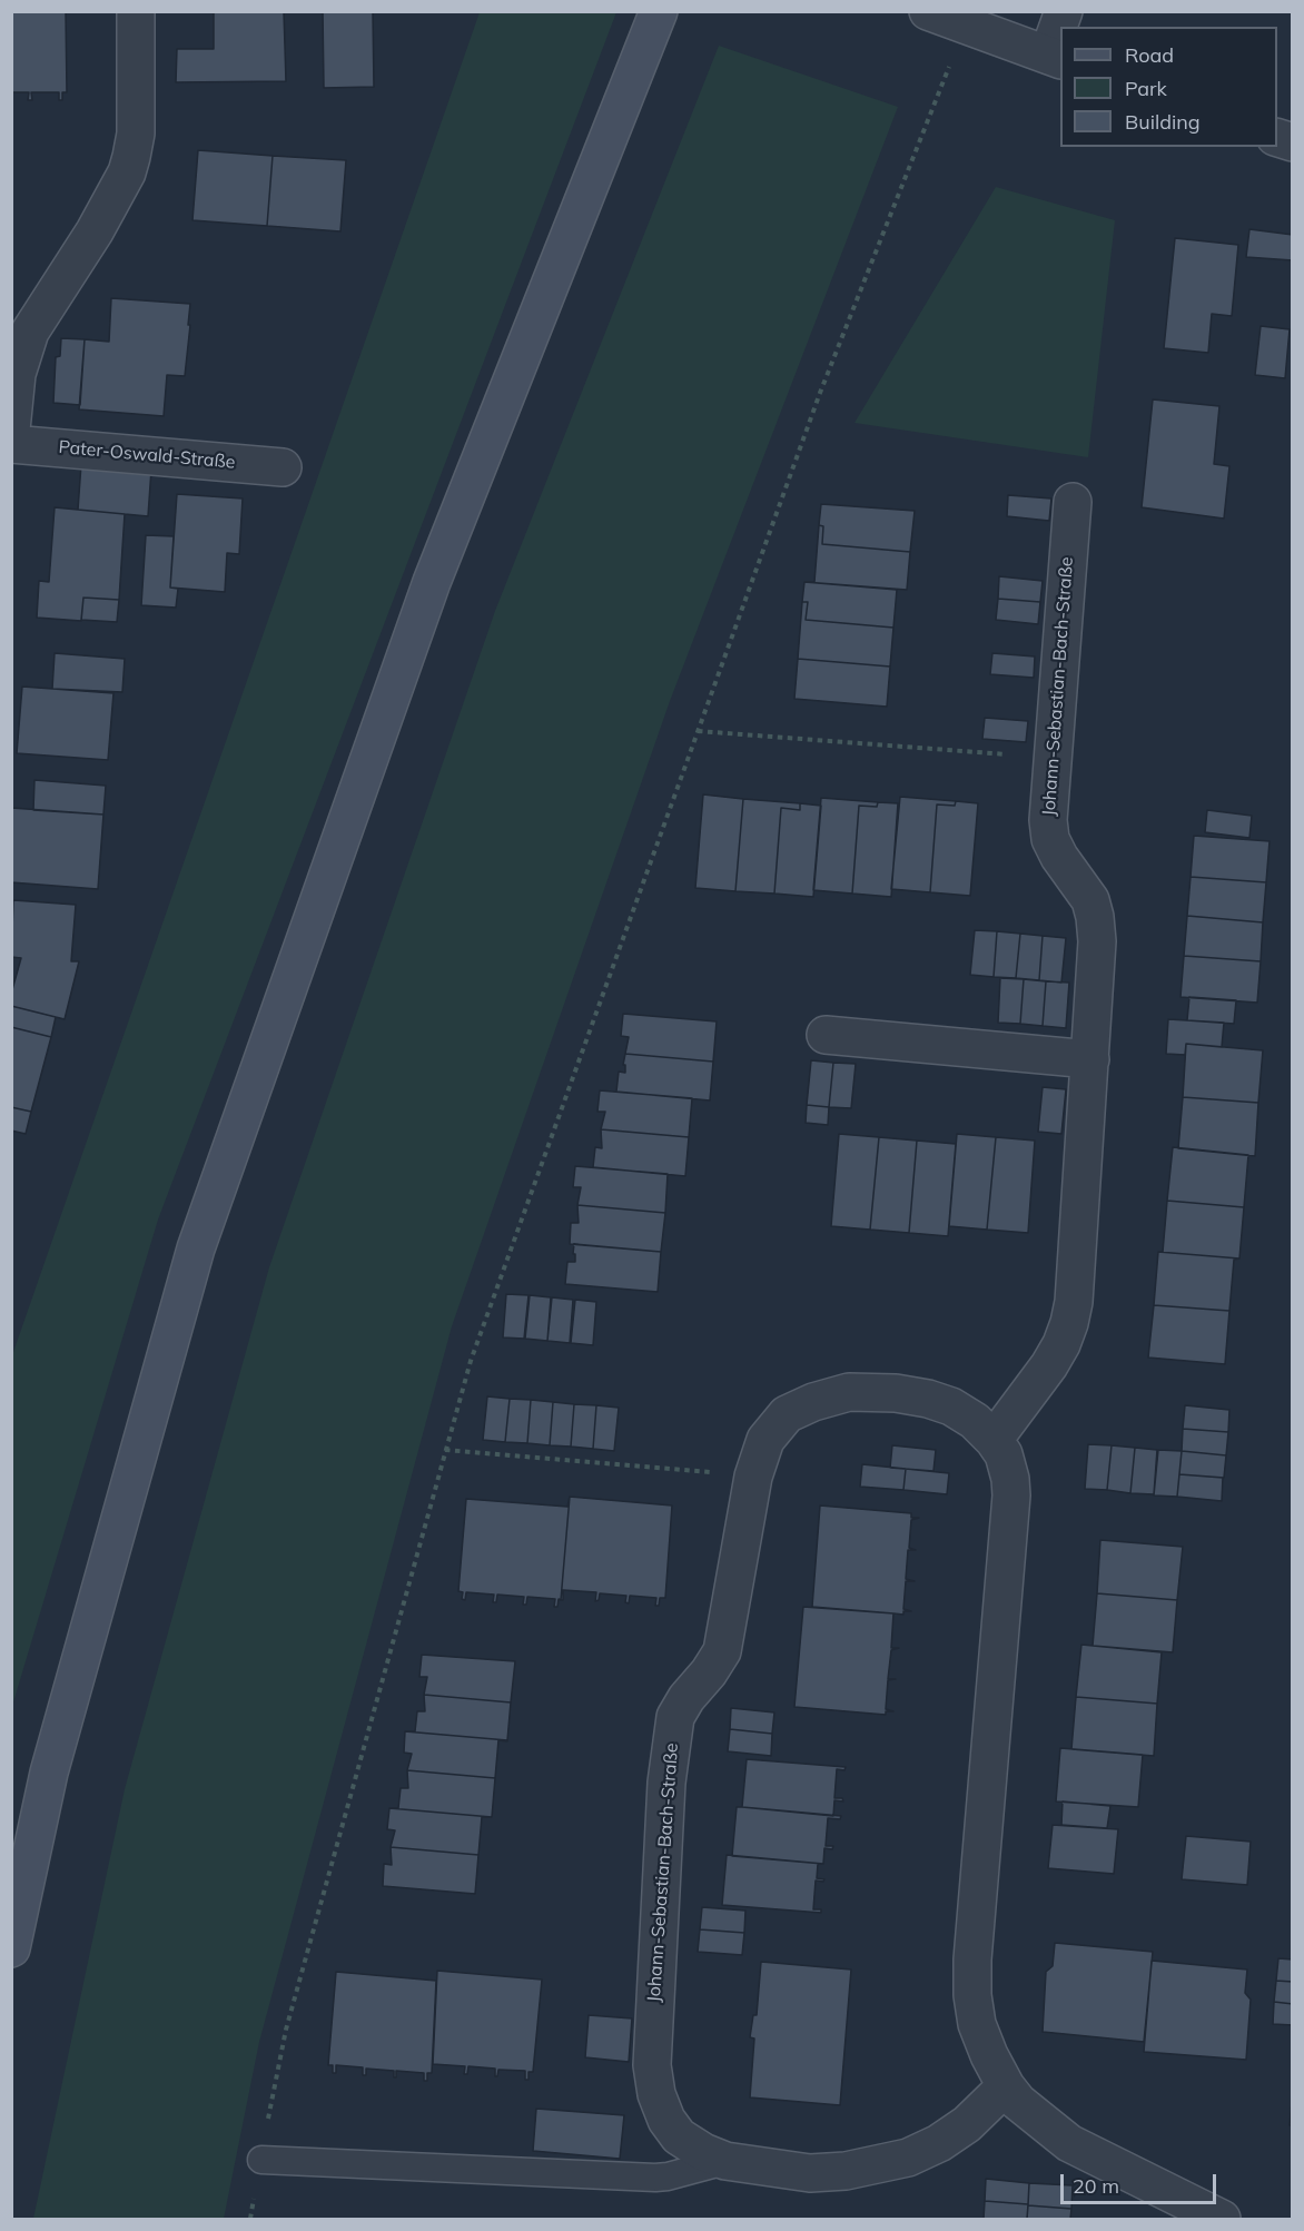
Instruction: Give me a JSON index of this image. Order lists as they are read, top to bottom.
{
  "streets": {
    "street": ["Pater-Oswald-Straße", "Johann-Sebastian-Bach-Straße"]
  },
  "legend": ["Road", "Park", "Building"],
  "scale_bar": "20 m"
}
